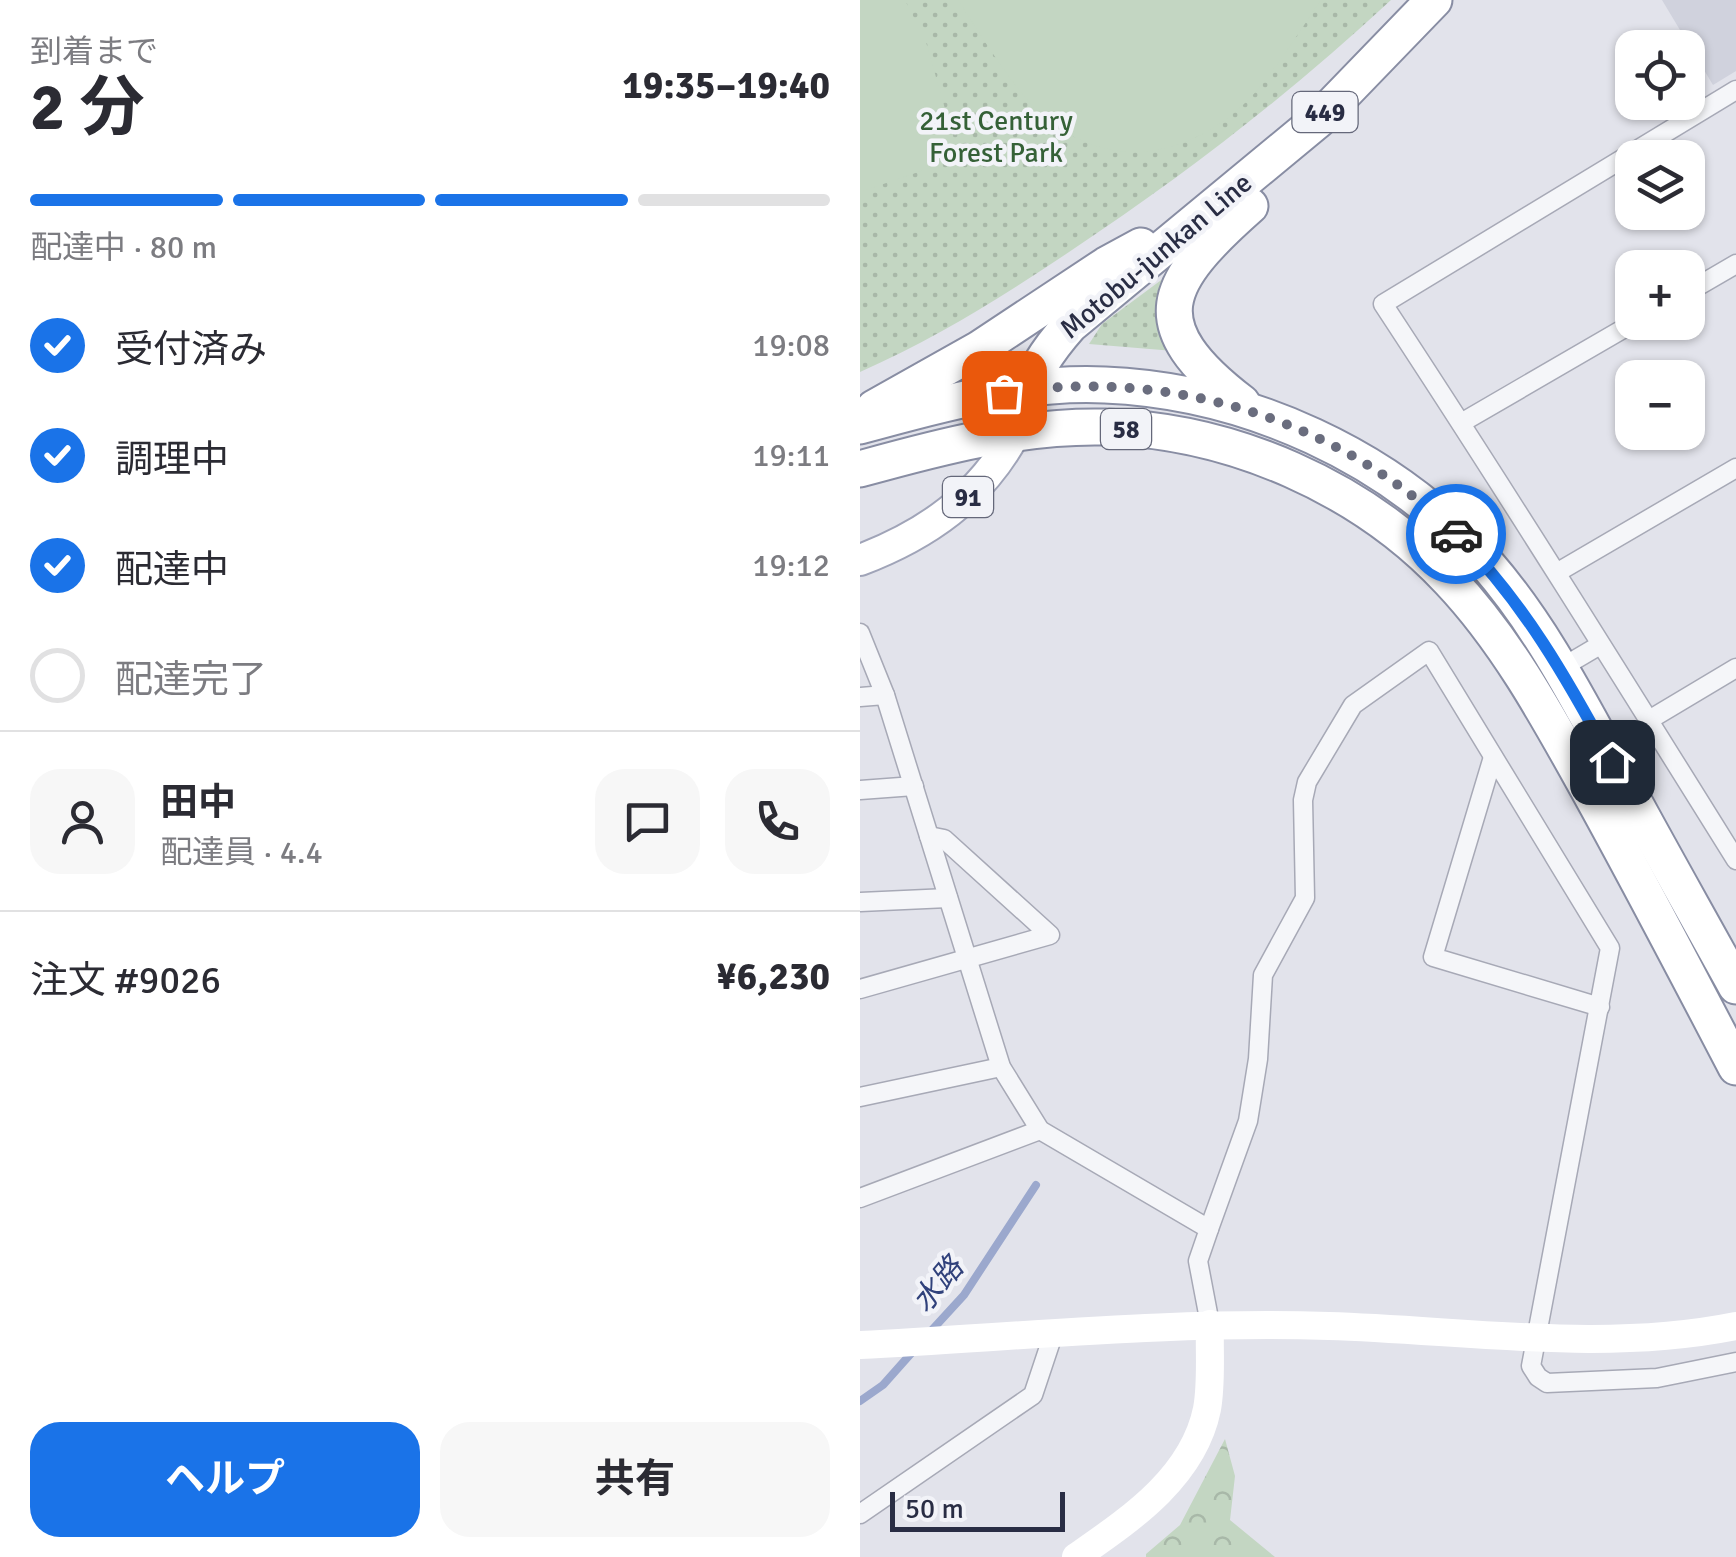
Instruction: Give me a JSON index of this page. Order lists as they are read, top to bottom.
{
  "streets": {
    "highway": ["449", "Motobu-junkan Line", "58"],
    "main road": ["91"]
  },
  "crossings": [
    ["Motobu-junkan Line", "58"]
  ],
  "water": ["水路"],
  "parks": ["21st Century Forest Park"],
  "scale_bar": "50 m",
  "page": {
    "heading": ["2 分", "到着まで", "19:35–19:40"],
    "panel": [
      "田中",
      "配達員 · 4.4",
      "注文 #9026",
      "¥6,230"
    ],
    "map_buttons": ["+", "−"],
    "bar": "配達中 · 80 m",
    "list": [
      ["受付済み", "19:08"],
      ["調理中", "19:11"],
      ["配達中", "19:12"],
      "配達完了"
    ],
    "buttons": ["ヘルプ", "共有"],
    "scale": "50 m"
  }
}
